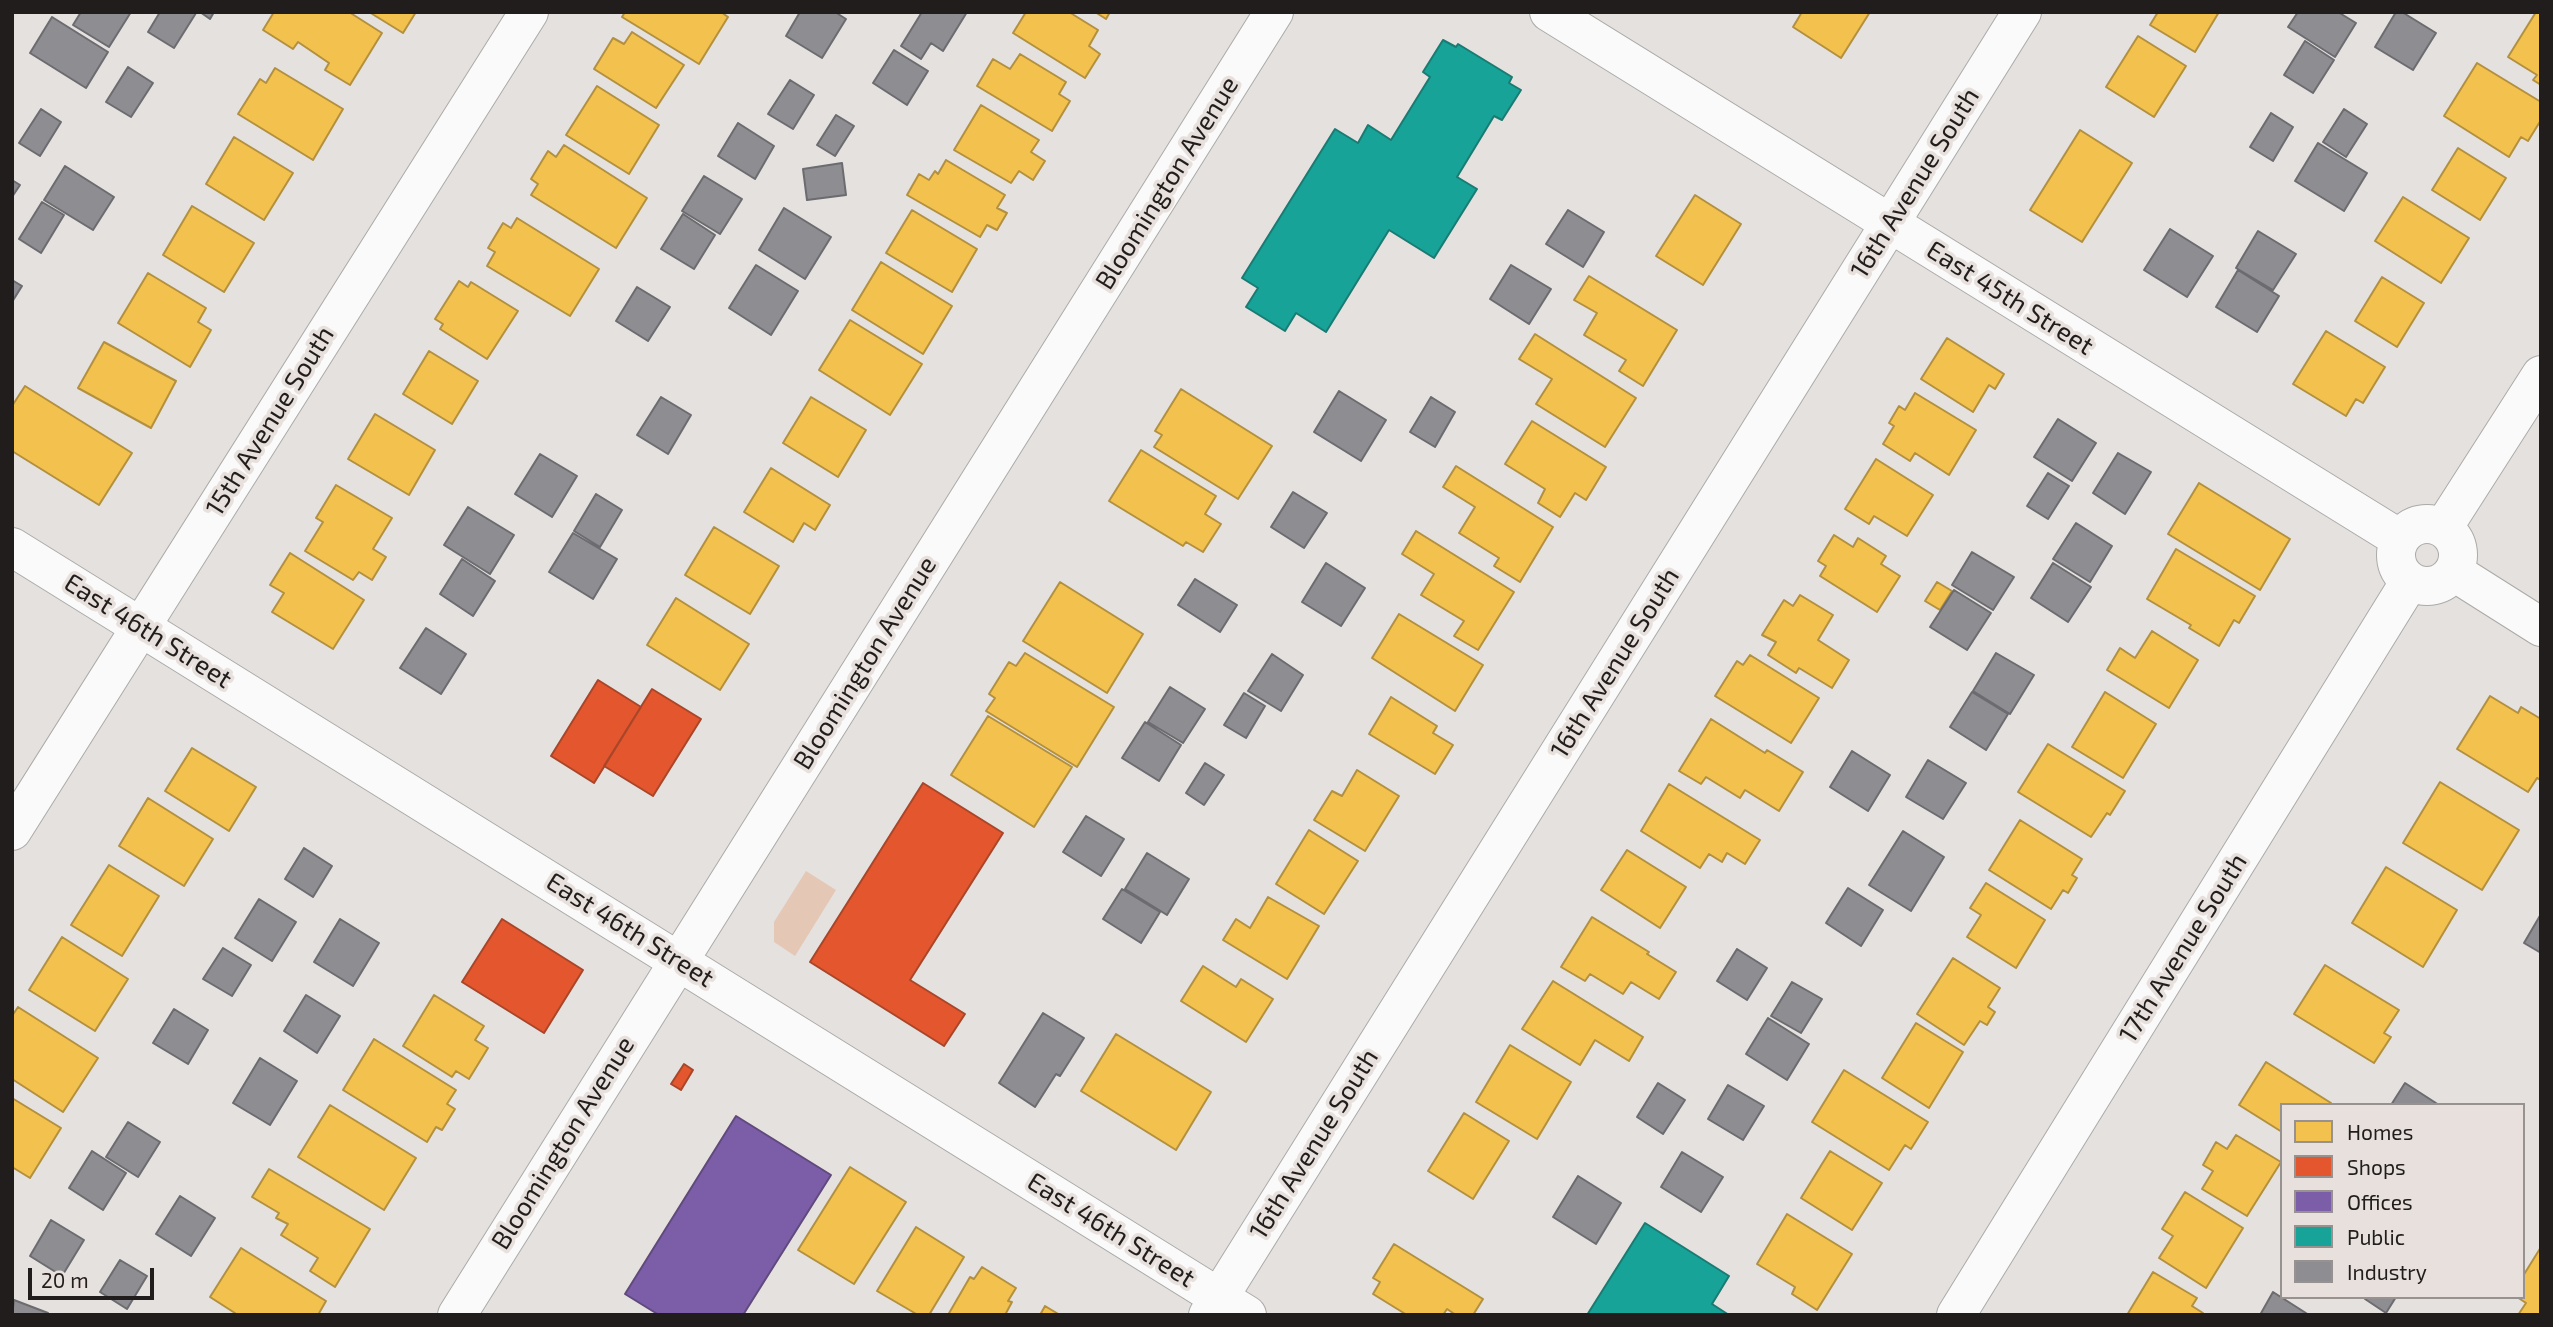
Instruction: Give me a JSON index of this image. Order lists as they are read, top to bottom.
{
  "streets": {
    "street": [
      "Bloomington Avenue",
      "16th Avenue South",
      "East 45th Street",
      "15th Avenue South",
      "East 46th Street",
      "17th Avenue South"
    ]
  },
  "crossings": [
    ["Bloomington Avenue", "East 46th Street"],
    ["16th Avenue South", "East 45th Street"],
    ["16th Avenue South", "East 46th Street"],
    ["East 45th Street", "17th Avenue South"],
    ["15th Avenue South", "East 46th Street"]
  ],
  "legend": [
    "Homes",
    "Shops",
    "Offices",
    "Public",
    "Industry"
  ],
  "scale_bar": "20 m"
}
